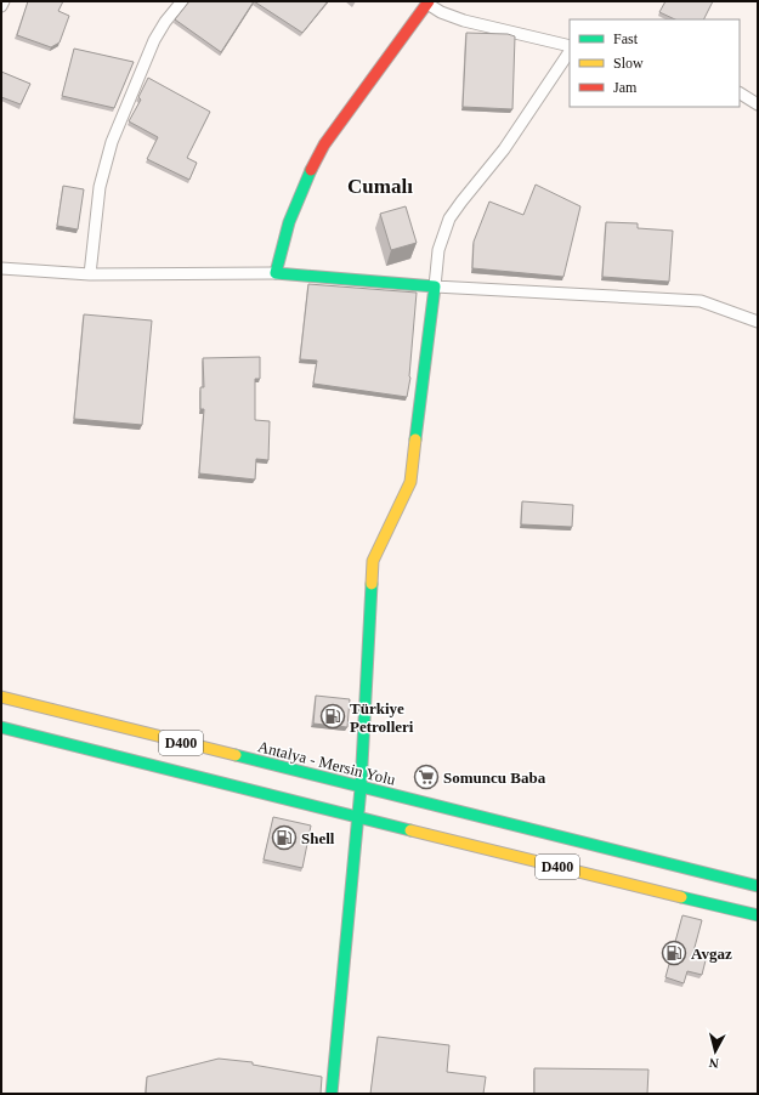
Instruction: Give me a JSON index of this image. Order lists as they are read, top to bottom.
{
  "streets": {
    "main road": ["D400", "Antalya - Mersin Yolu"]
  },
  "districts": ["Cumalı"],
  "places": {
    "fuel station": ["Türkiye Petrolleri", "Shell", "Avgaz"],
    "supermarket": ["Somuncu Baba"]
  },
  "legend": ["Fast", "Slow", "Jam"],
  "north": "bottom"
}
